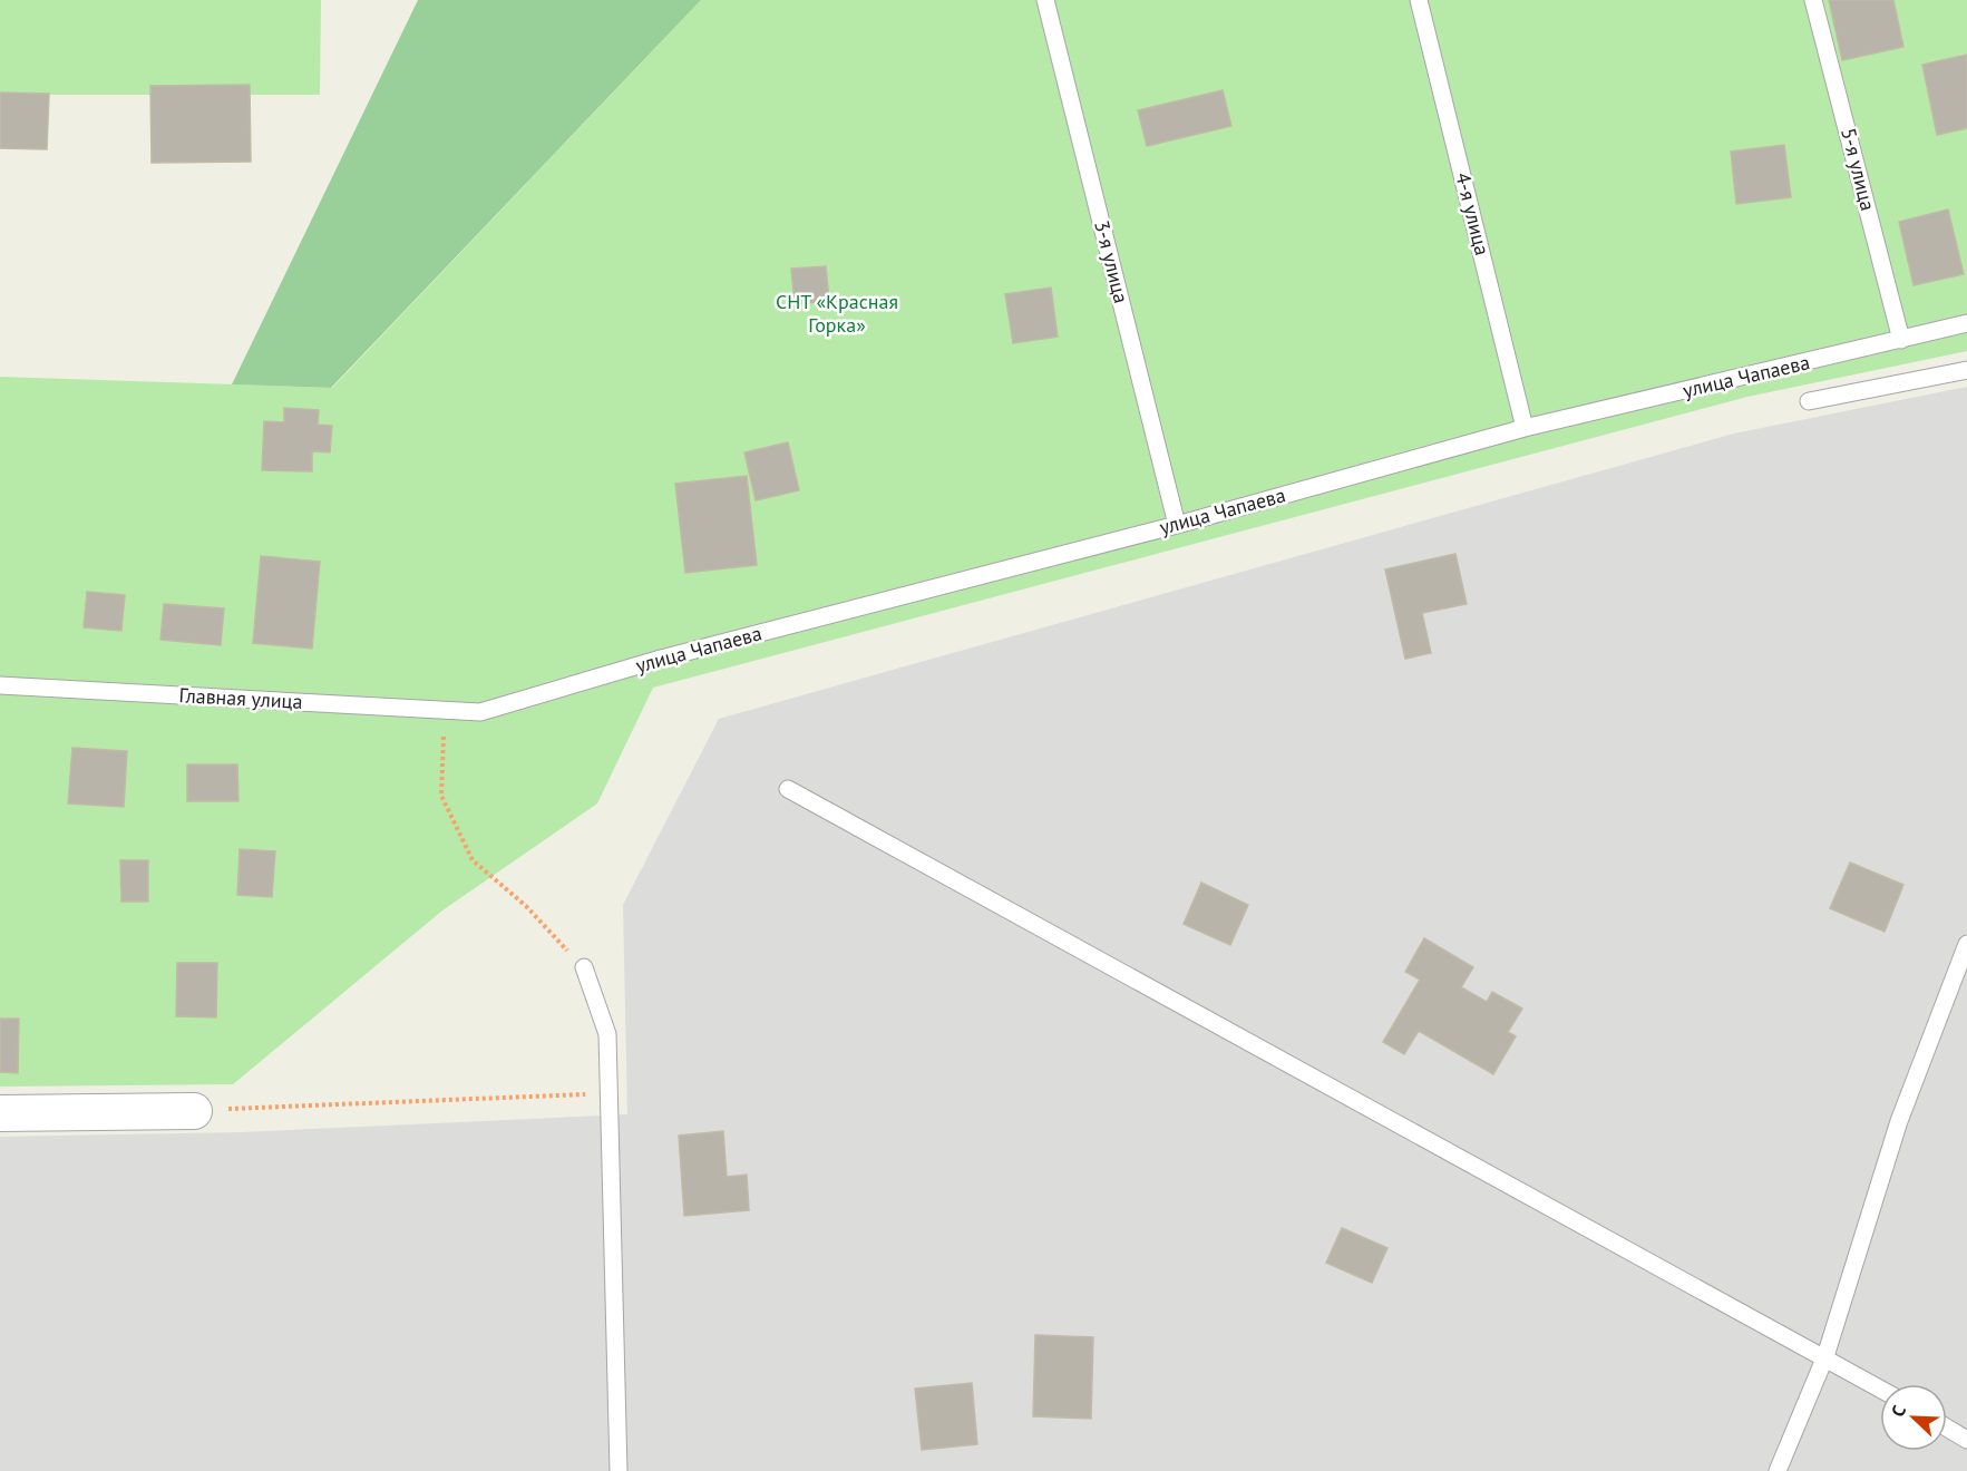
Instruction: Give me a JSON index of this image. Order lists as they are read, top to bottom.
{
  "streets": {
    "lane": [
      "5-я улица",
      "4-я улица",
      "3-я улица",
      "улица Чапаева",
      "Главная улица"
    ]
  },
  "crossings": [
    ["5-я улица", "улица Чапаева"],
    ["4-я улица", "улица Чапаева"],
    ["3-я улица", "улица Чапаева"],
    ["улица Чапаева", "Главная улица"]
  ],
  "parks": ["СНТ «Красная Горка»"],
  "north": "top left"
}
